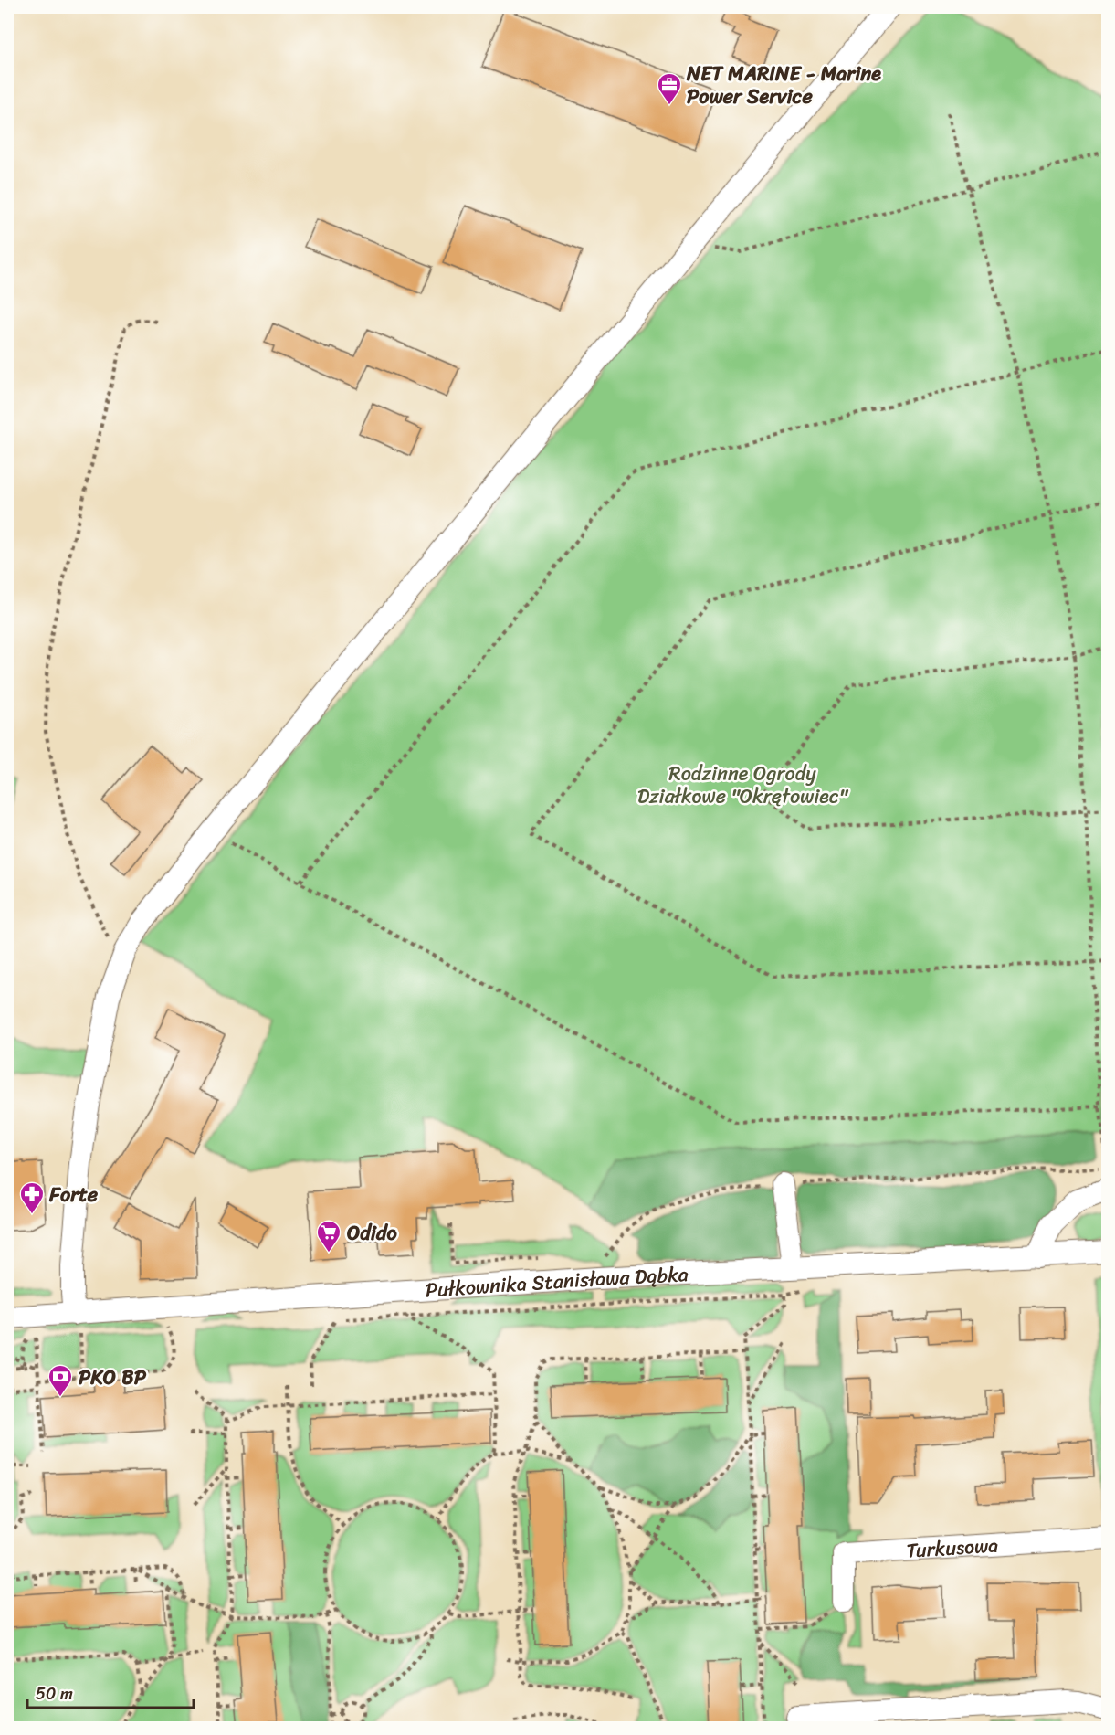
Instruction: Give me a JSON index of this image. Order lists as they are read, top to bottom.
{
  "streets": {
    "street": ["Pułkownika Stanisława Dąbka", "Turkusowa"]
  },
  "parks": ["Rodzinne Ogrody Działkowe \"Okrętowiec\""],
  "places": {
    "office": ["NET MARINE - Marine Power Service"],
    "pharmacy": ["Forte"],
    "supermarket": ["Odido"],
    "bank": ["PKO BP"]
  },
  "scale_bar": "50 m"
}
